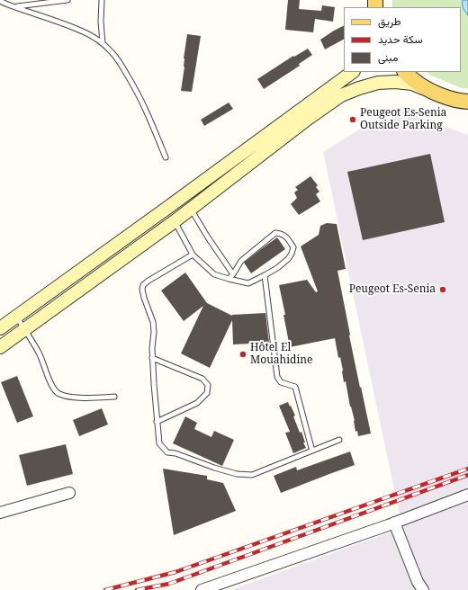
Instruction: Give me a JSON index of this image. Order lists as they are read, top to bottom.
{
  "places": ["Peugeot Es-Senia Outside Parking", "Peugeot Es-Senia", "Hôtel El Mouahidine"],
  "legend": ["طريق", "سكة حديد", "مبنى"]
}
